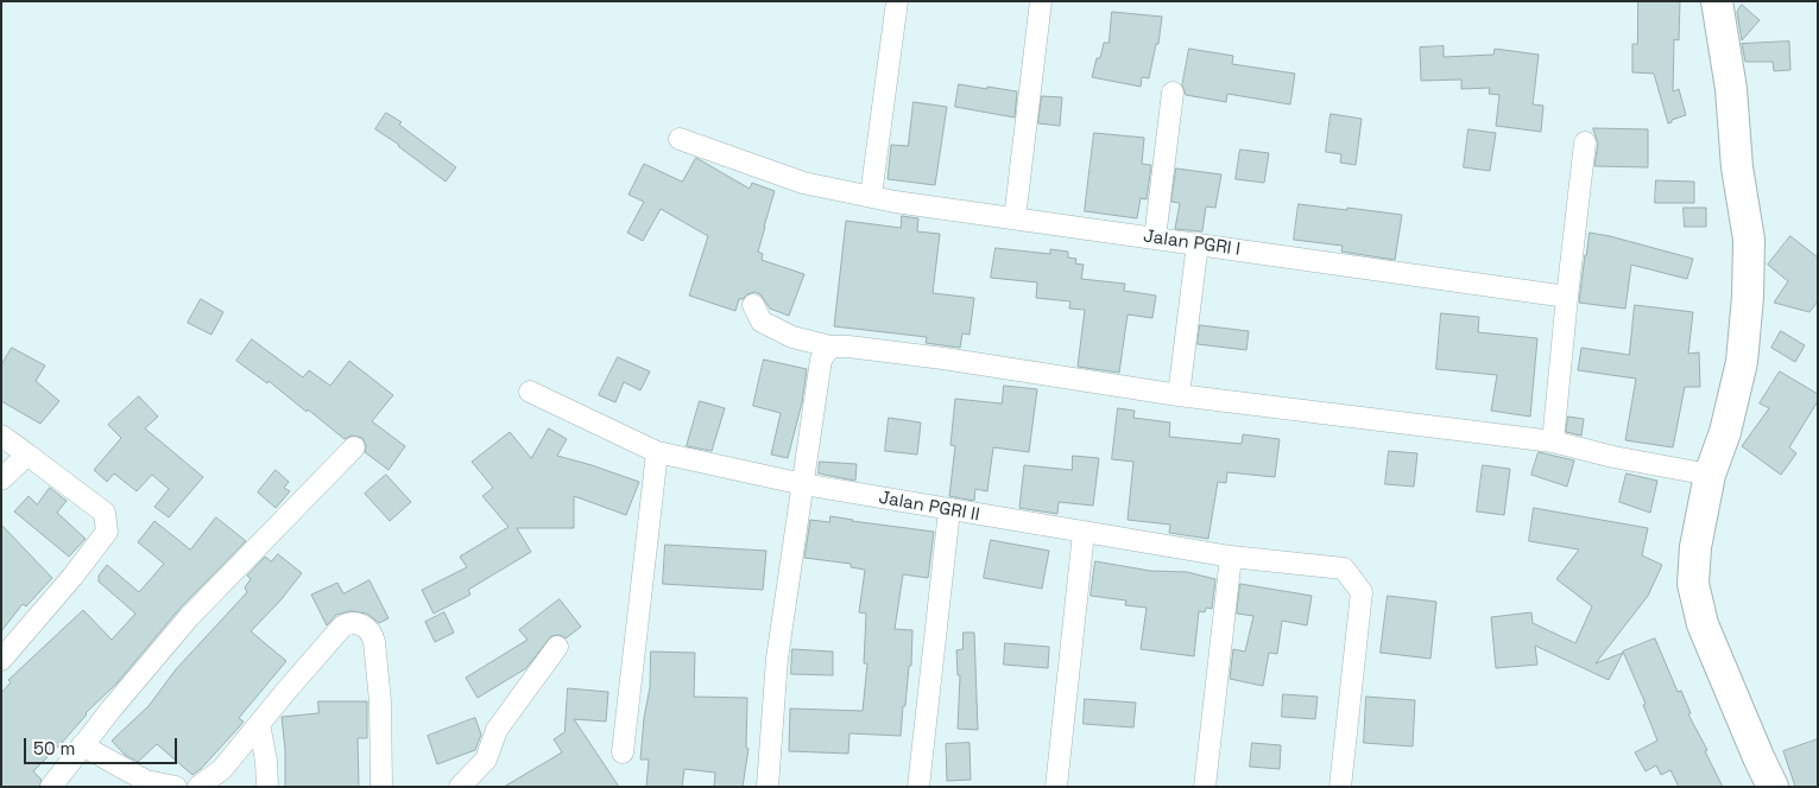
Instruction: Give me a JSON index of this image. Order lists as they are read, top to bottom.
{
  "streets": {
    "street": ["Jalan PGRI I", "Jalan PGRI II"]
  },
  "scale_bar": "50 m"
}
